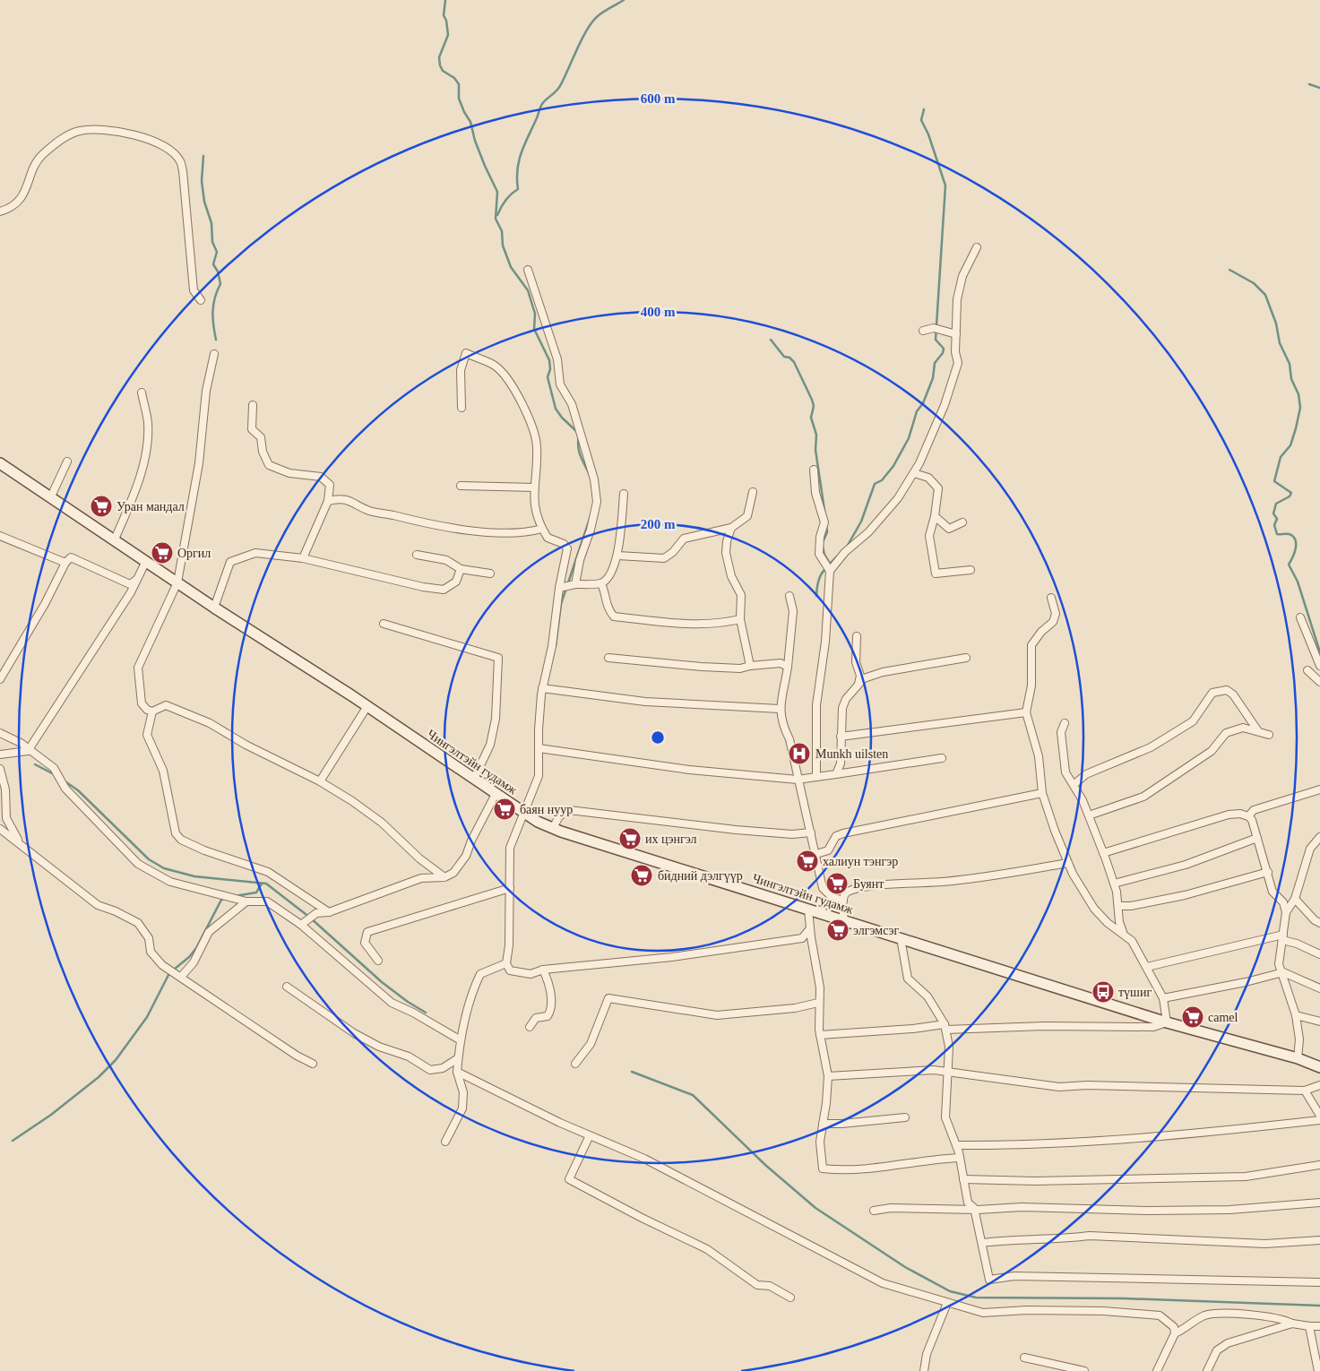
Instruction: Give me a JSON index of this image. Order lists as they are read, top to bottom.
{
  "streets": {
    "main road": ["Чингэлтэйн гудамж"]
  },
  "places": {
    "supermarket": [
      "Уран мандал",
      "Оргил",
      "баян нуур",
      "их цэнгэл",
      "халиун тэнгэр",
      "бидний дэлгүүр",
      "Буянт",
      "элгэмсэг",
      "camel"
    ],
    "hospital": ["Munkh uilsten"],
    "bus stop": ["түшиг"]
  },
  "rings": ["600 m", "400 m", "200 m"]
}
